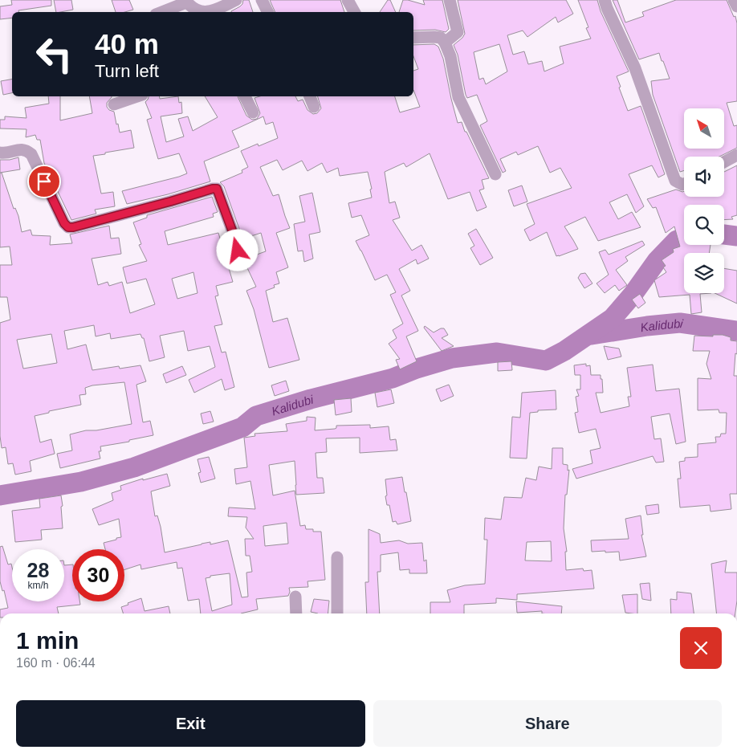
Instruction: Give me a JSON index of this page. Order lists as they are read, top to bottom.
{
  "water": ["Kalidubi"],
  "north": "top left",
  "page": {
    "turn": ["40 m", "Turn left"],
    "speed": "28 km/h",
    "limit": "30",
    "heading": ["1 min", "160 m · 06:44"],
    "buttons": ["Exit", "Share"]
  }
}
